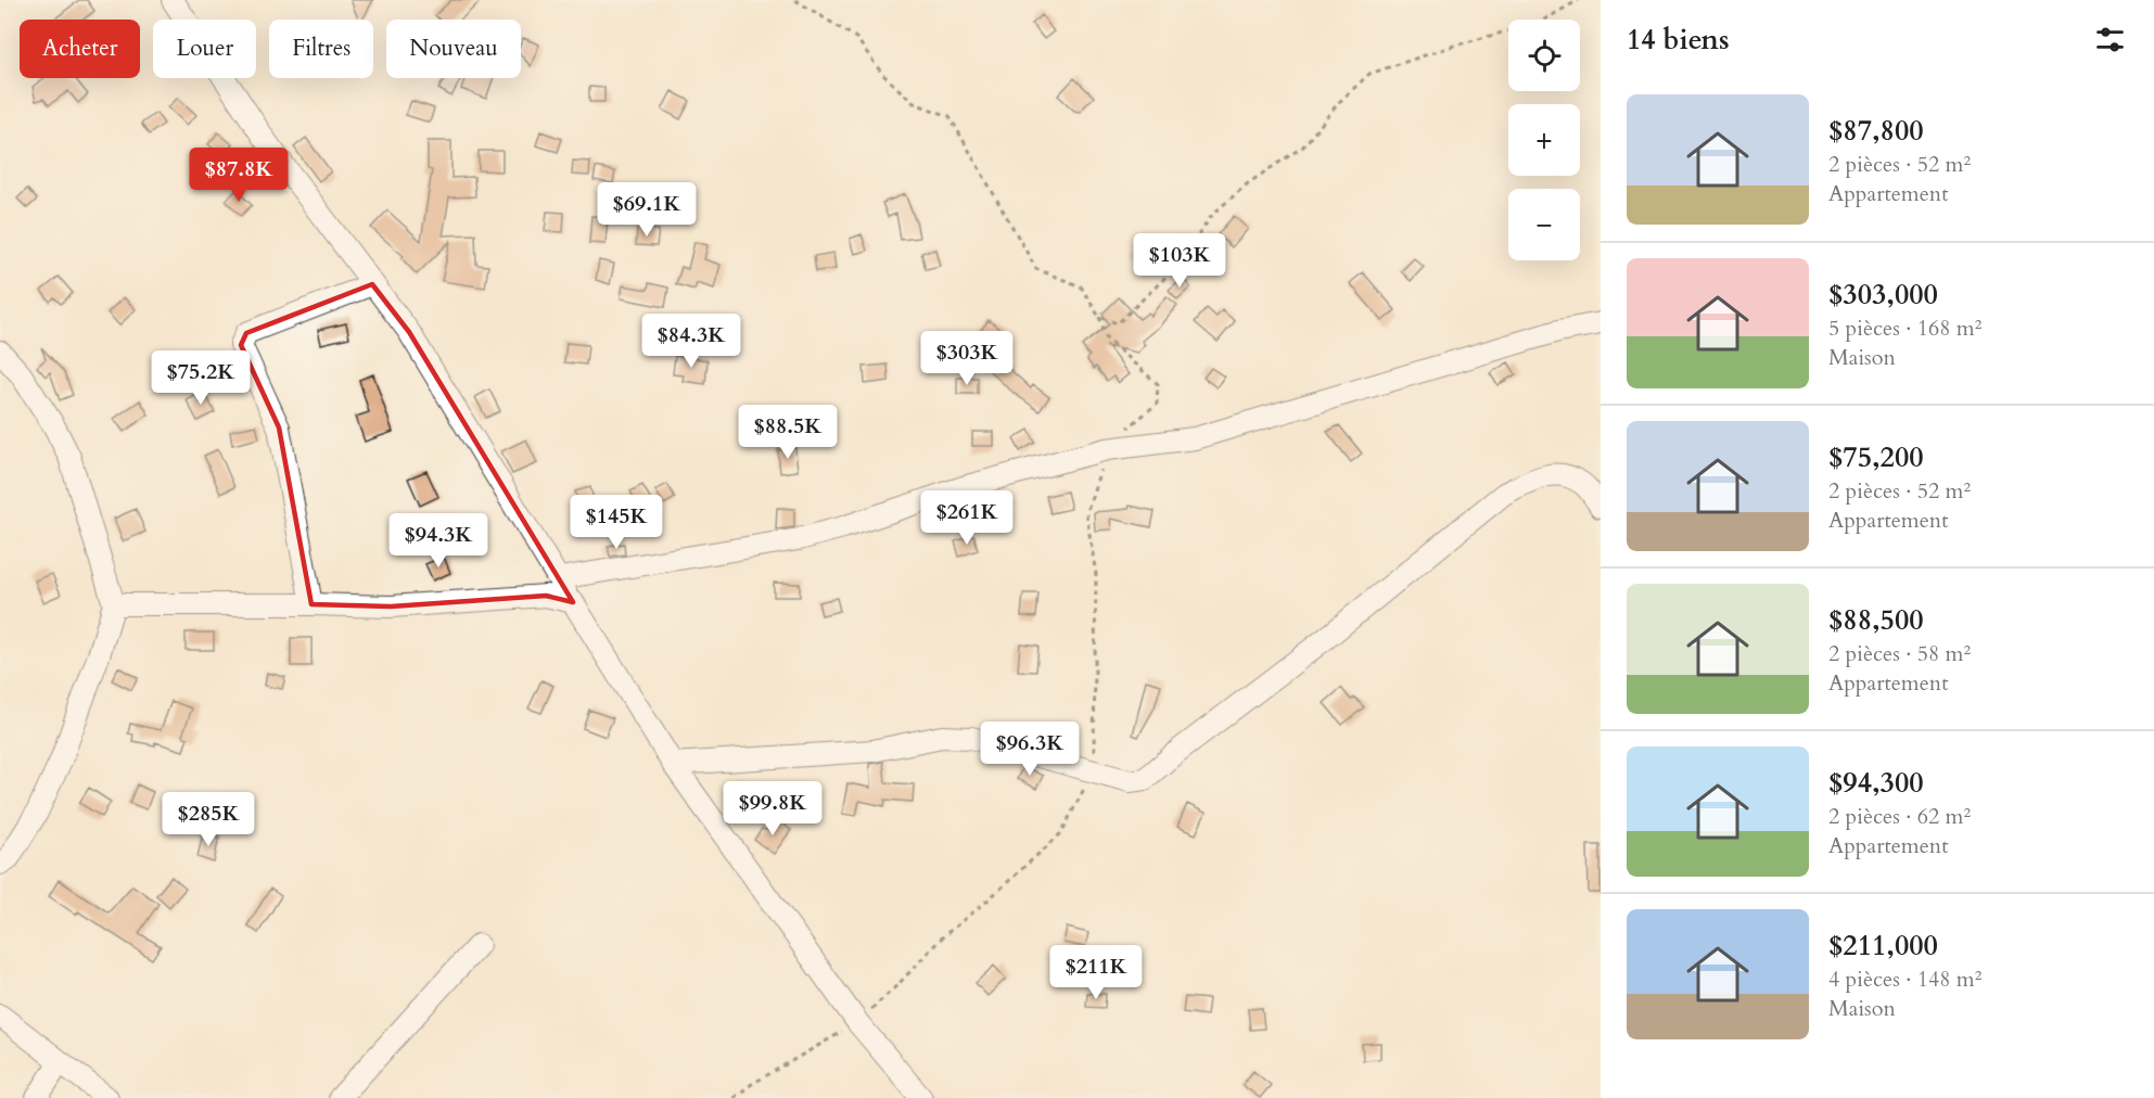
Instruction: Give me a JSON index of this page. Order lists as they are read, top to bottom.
{
  "page": {
    "heading": "14 biens",
    "map_buttons": ["+", "−"],
    "chip": [
      "Acheter",
      "Louer",
      "Filtres",
      "Nouveau"
    ],
    "list": [
      {
        "name": "$87,800",
        "note": "2 pièces · 52 m² · Appartement"
      },
      {
        "name": "$303,000",
        "note": "5 pièces · 168 m² · Maison"
      },
      {
        "name": "$75,200",
        "note": "2 pièces · 52 m² · Appartement"
      },
      {
        "name": "$88,500",
        "note": "2 pièces · 58 m² · Appartement"
      },
      {
        "name": "$94,300",
        "note": "2 pièces · 62 m² · Appartement"
      },
      {
        "name": "$211,000",
        "note": "4 pièces · 148 m² · Maison"
      }
    ],
    "price": [
      "$87.8K",
      "$69.1K",
      "$103K",
      "$84.3K",
      "$303K",
      "$75.2K",
      "$88.5K",
      "$261K",
      "$145K",
      "$94.3K",
      "$96.3K",
      "$99.8K",
      "$285K",
      "$211K"
    ]
  }
}
